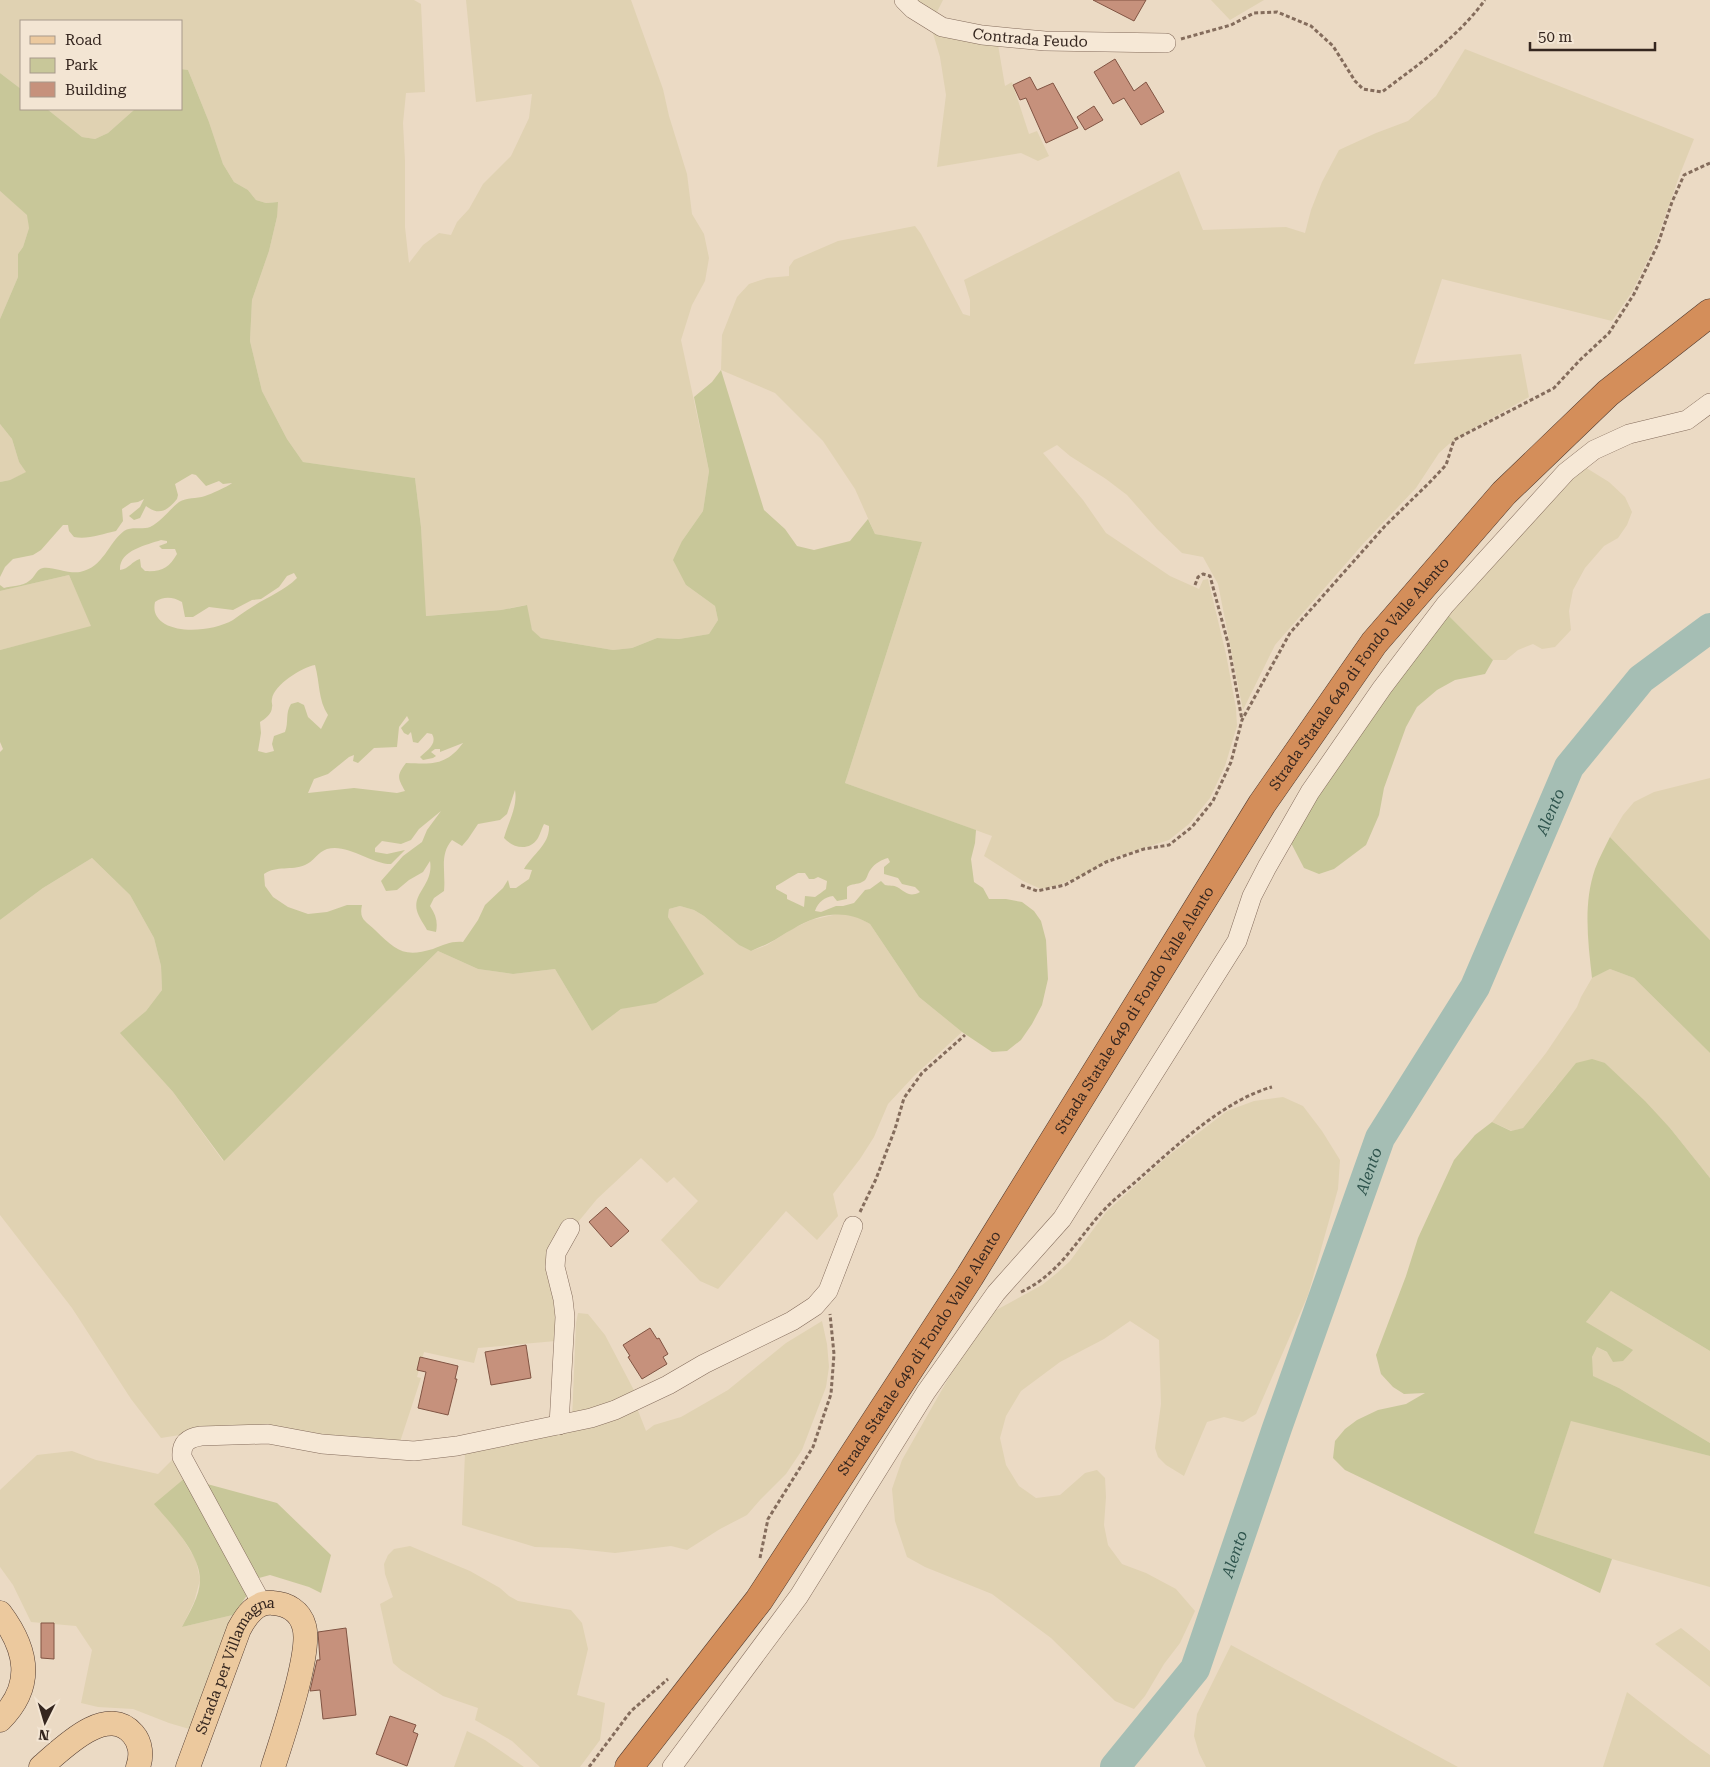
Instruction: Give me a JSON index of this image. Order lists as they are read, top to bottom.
{
  "streets": {
    "highway": ["Strada Statale 649 di Fondo Valle Alento"],
    "main road": ["Strada per Villamagna"],
    "street": ["Contrada Feudo"]
  },
  "water": ["Alento"],
  "legend": ["Road", "Park", "Building"],
  "scale_bar": "50 m",
  "north": "bottom"
}
